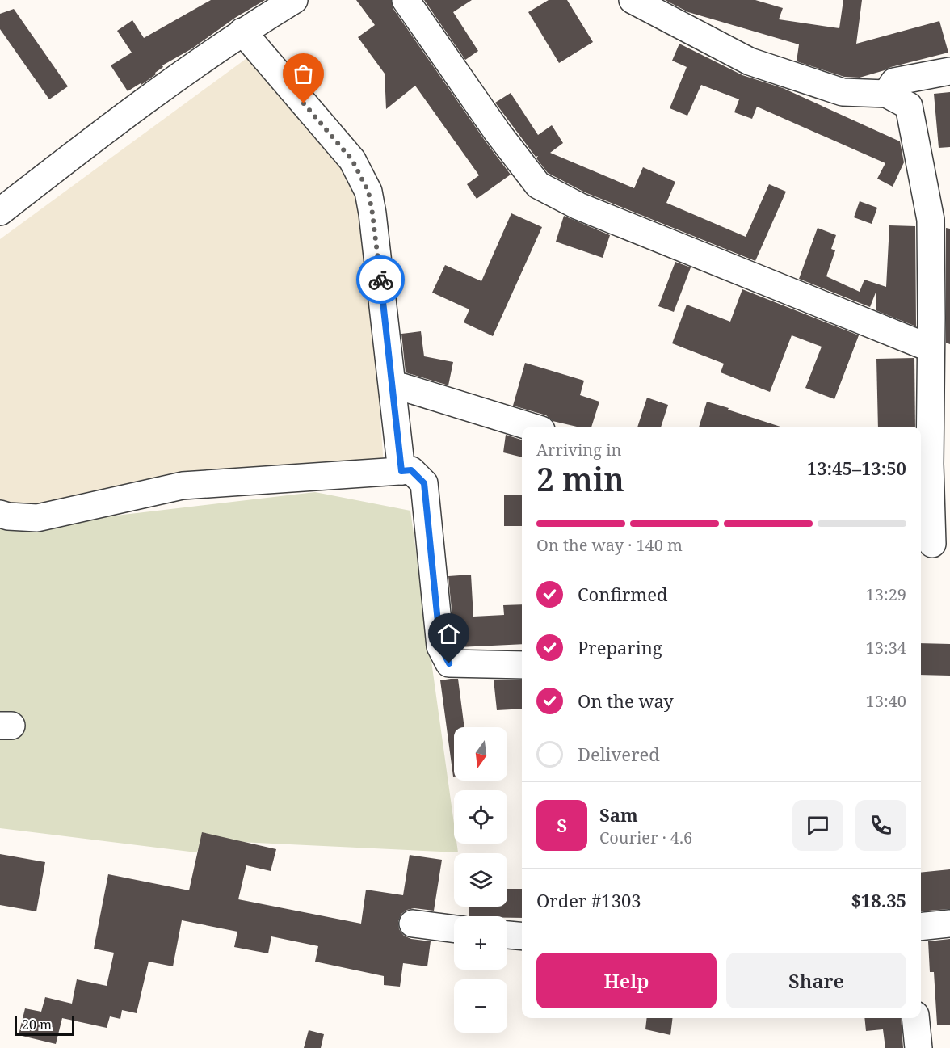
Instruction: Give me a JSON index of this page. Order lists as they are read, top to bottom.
{
  "scale_bar": "20 m",
  "north": "bottom",
  "page": {
    "heading": ["2 min", "Arriving in", "13:45–13:50"],
    "panel": [
      "Sam",
      "Courier · 4.6",
      "Order #1303",
      "$18.35"
    ],
    "bar": "On the way · 140 m",
    "list": [
      ["Confirmed", "13:29"],
      ["Preparing", "13:34"],
      ["On the way", "13:40"],
      "Delivered"
    ],
    "map_buttons": ["+", "−"],
    "round": "S",
    "buttons": ["Help", "Share"],
    "scale": "20 m"
  }
}
